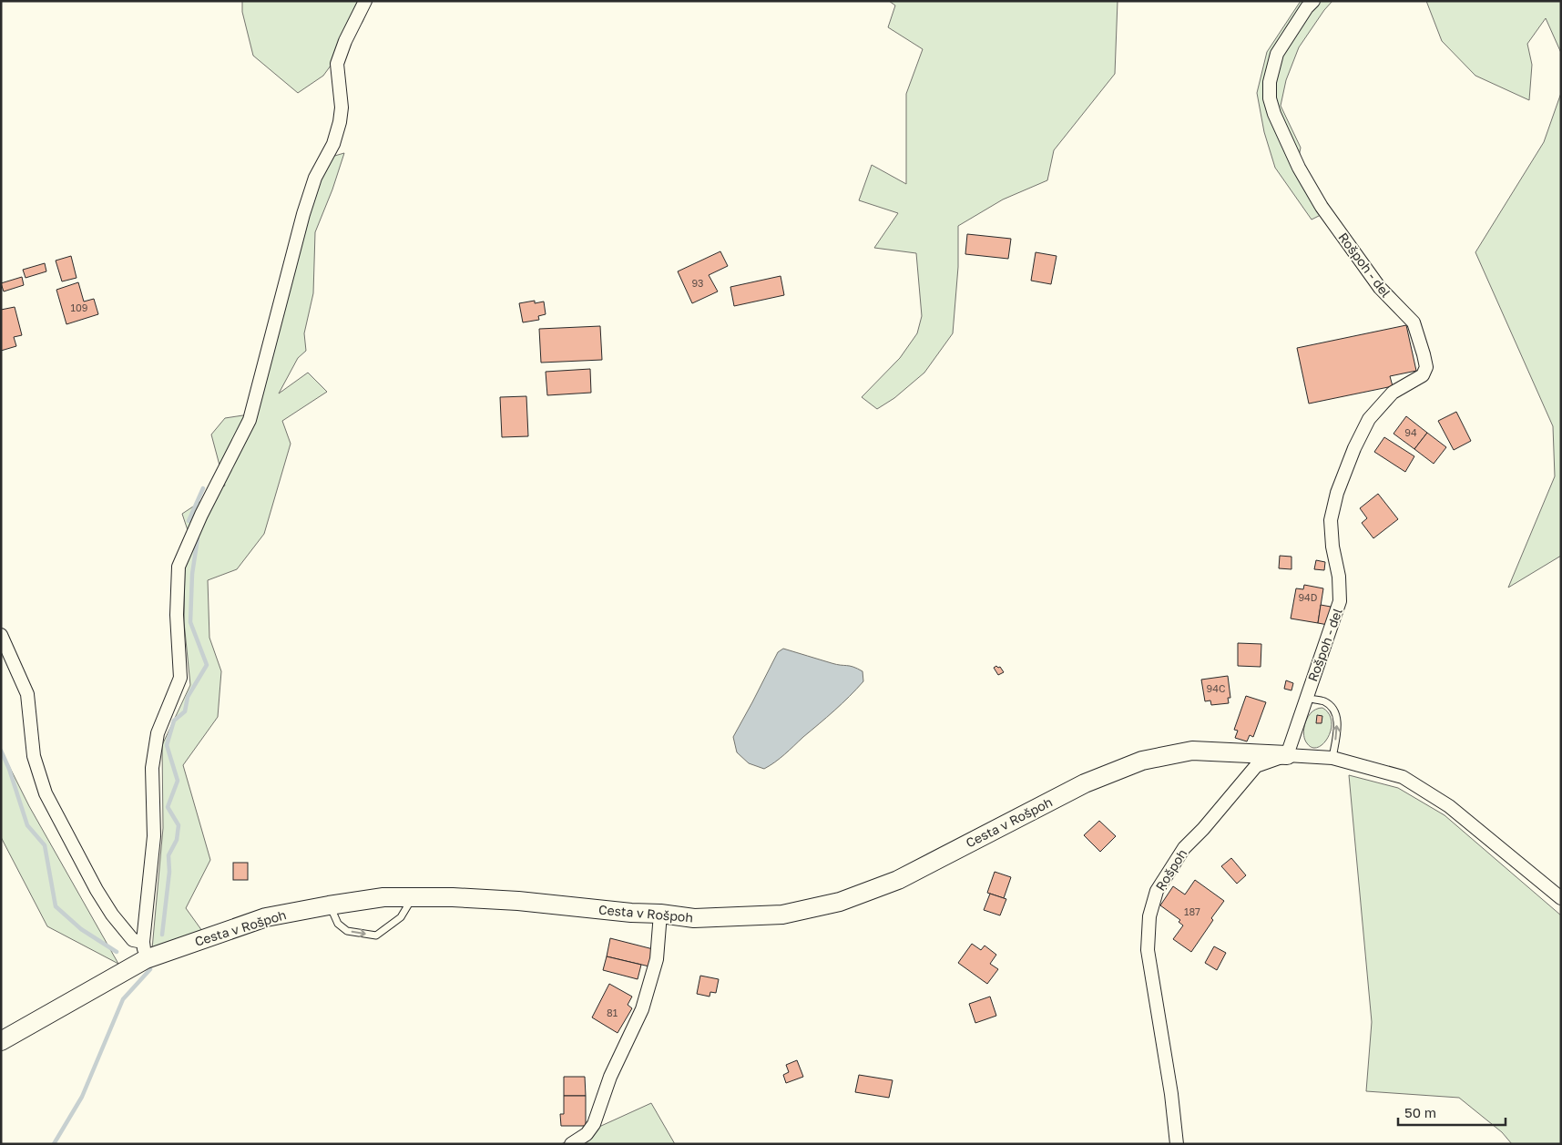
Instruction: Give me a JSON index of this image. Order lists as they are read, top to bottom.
{
  "streets": {
    "street": ["Rošpoh - del", "Cesta v Rošpoh", "Rošpoh"]
  },
  "crossings": [
    ["Cesta v Rošpoh", "Rošpoh"]
  ],
  "house_numbers": [
    "93",
    "109",
    "94",
    "94D",
    "94C",
    "187",
    "81"
  ],
  "scale_bar": "50 m"
}
